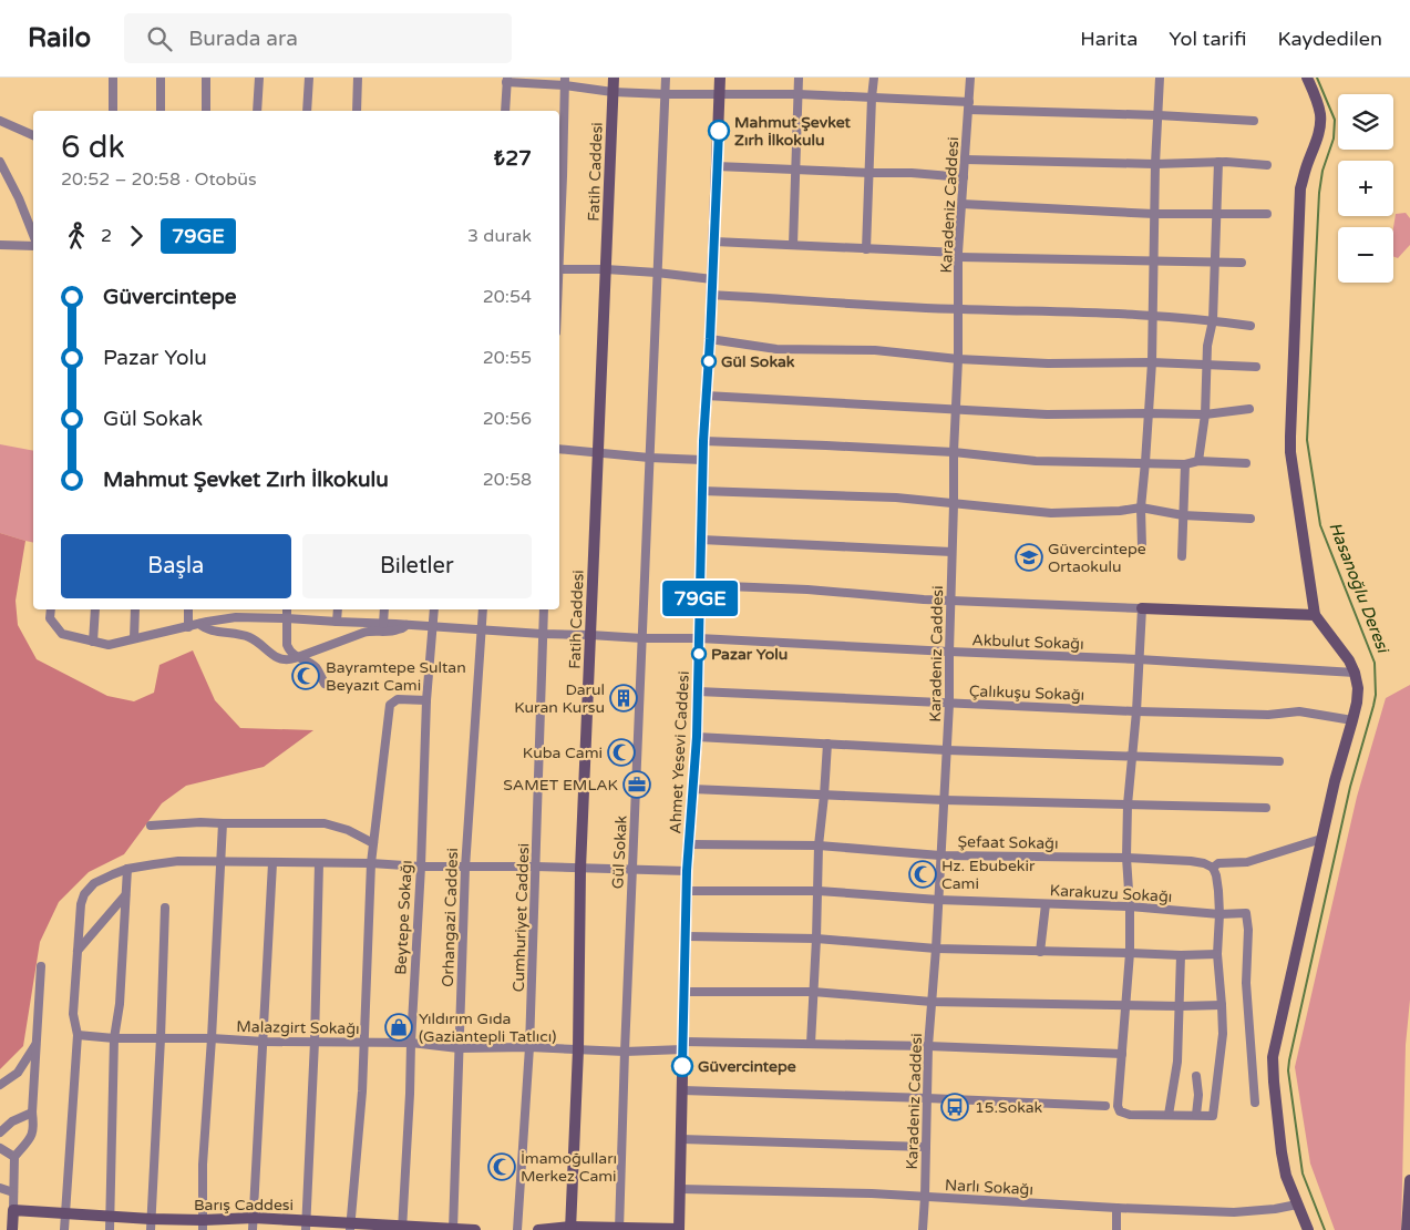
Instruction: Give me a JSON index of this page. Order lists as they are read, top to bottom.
{
  "streets": {
    "main road": ["Fatih Caddesi", "Ahmet Yesevi Caddesi", "Barış Caddesi"],
    "street": [
      "Karadeniz Caddesi",
      "Akbulut Sokağı",
      "Çalıkuşu Sokağı",
      "Şefaat Sokağı",
      "Gül Sokak",
      "Karakuzu Sokağı",
      "Beytepe Sokağı",
      "Orhangazi Caddesi",
      "Cumhuriyet Caddesi",
      "Malazgirt Sokağı",
      "Narlı Sokağı"
    ]
  },
  "crossings": [
    ["Fatih Caddesi", "Akbulut Sokağı"],
    ["Fatih Caddesi", "Malazgirt Sokağı"],
    ["Karadeniz Caddesi", "Akbulut Sokağı"],
    ["Karadeniz Caddesi", "Çalıkuşu Sokağı"],
    ["Karadeniz Caddesi", "Şefaat Sokağı"],
    ["Karadeniz Caddesi", "Karakuzu Sokağı"],
    ["Karadeniz Caddesi", "Malazgirt Sokağı"],
    ["Karadeniz Caddesi", "Narlı Sokağı"],
    ["Akbulut Sokağı", "Ahmet Yesevi Caddesi"],
    ["Akbulut Sokağı", "Gül Sokak"],
    ["Akbulut Sokağı", "Beytepe Sokağı"],
    ["Akbulut Sokağı", "Orhangazi Caddesi"],
    ["Akbulut Sokağı", "Cumhuriyet Caddesi"],
    ["Çalıkuşu Sokağı", "Ahmet Yesevi Caddesi"],
    ["Ahmet Yesevi Caddesi", "Şefaat Sokağı"],
    ["Ahmet Yesevi Caddesi", "Karakuzu Sokağı"],
    ["Ahmet Yesevi Caddesi", "Malazgirt Sokağı"],
    ["Ahmet Yesevi Caddesi", "Narlı Sokağı"],
    ["Gül Sokak", "Malazgirt Sokağı"],
    ["Beytepe Sokağı", "Malazgirt Sokağı"],
    ["Beytepe Sokağı", "Barış Caddesi"],
    ["Orhangazi Caddesi", "Malazgirt Sokağı"],
    ["Orhangazi Caddesi", "Barış Caddesi"],
    ["Cumhuriyet Caddesi", "Malazgirt Sokağı"]
  ],
  "water": ["Hasanoğlu Deresi"],
  "places": {
    "other": [
      "Mahmut Şevket Zırh İlkokulu",
      "Gül Sokak",
      "Pazar Yolu",
      "Güvercintepe"
    ],
    "school or university": ["Güvercintepe Ortaokulu"],
    "mosque": [
      "Bayramtepe Sultan Beyazıt Cami",
      "Kuba Cami",
      "Hz. Ebubekir Cami",
      "İmamoğulları Merkez Cami"
    ],
    "building": ["Darul Kuran Kursu"],
    "office": ["SAMET EMLAK"],
    "shop": ["Yıldırım Gıda (Gaziantepli Tatlıcı)"],
    "bus stop": ["15.Sokak"]
  },
  "lines": ["bus line 79GE"],
  "page": {
    "header": "Railo",
    "search": "Burada ara",
    "nav": ["Harita", "Yol tarifi", "Kaydedilen"],
    "on_map": "79GE",
    "map_buttons": ["+", "−"],
    "heading": ["6 dk", "20:52 – 20:58 · Otobüs", "₺27"],
    "legs": ["2", "79GE", "3 durak"],
    "list": [
      {
        "name": "Güvercintepe",
        "value": "20:54"
      },
      {
        "name": "Pazar Yolu",
        "value": "20:55"
      },
      {
        "name": "Gül Sokak",
        "value": "20:56"
      },
      {
        "name": "Mahmut Şevket Zırh İlkokulu",
        "value": "20:58"
      }
    ],
    "buttons": ["Başla", "Biletler"]
  }
}
